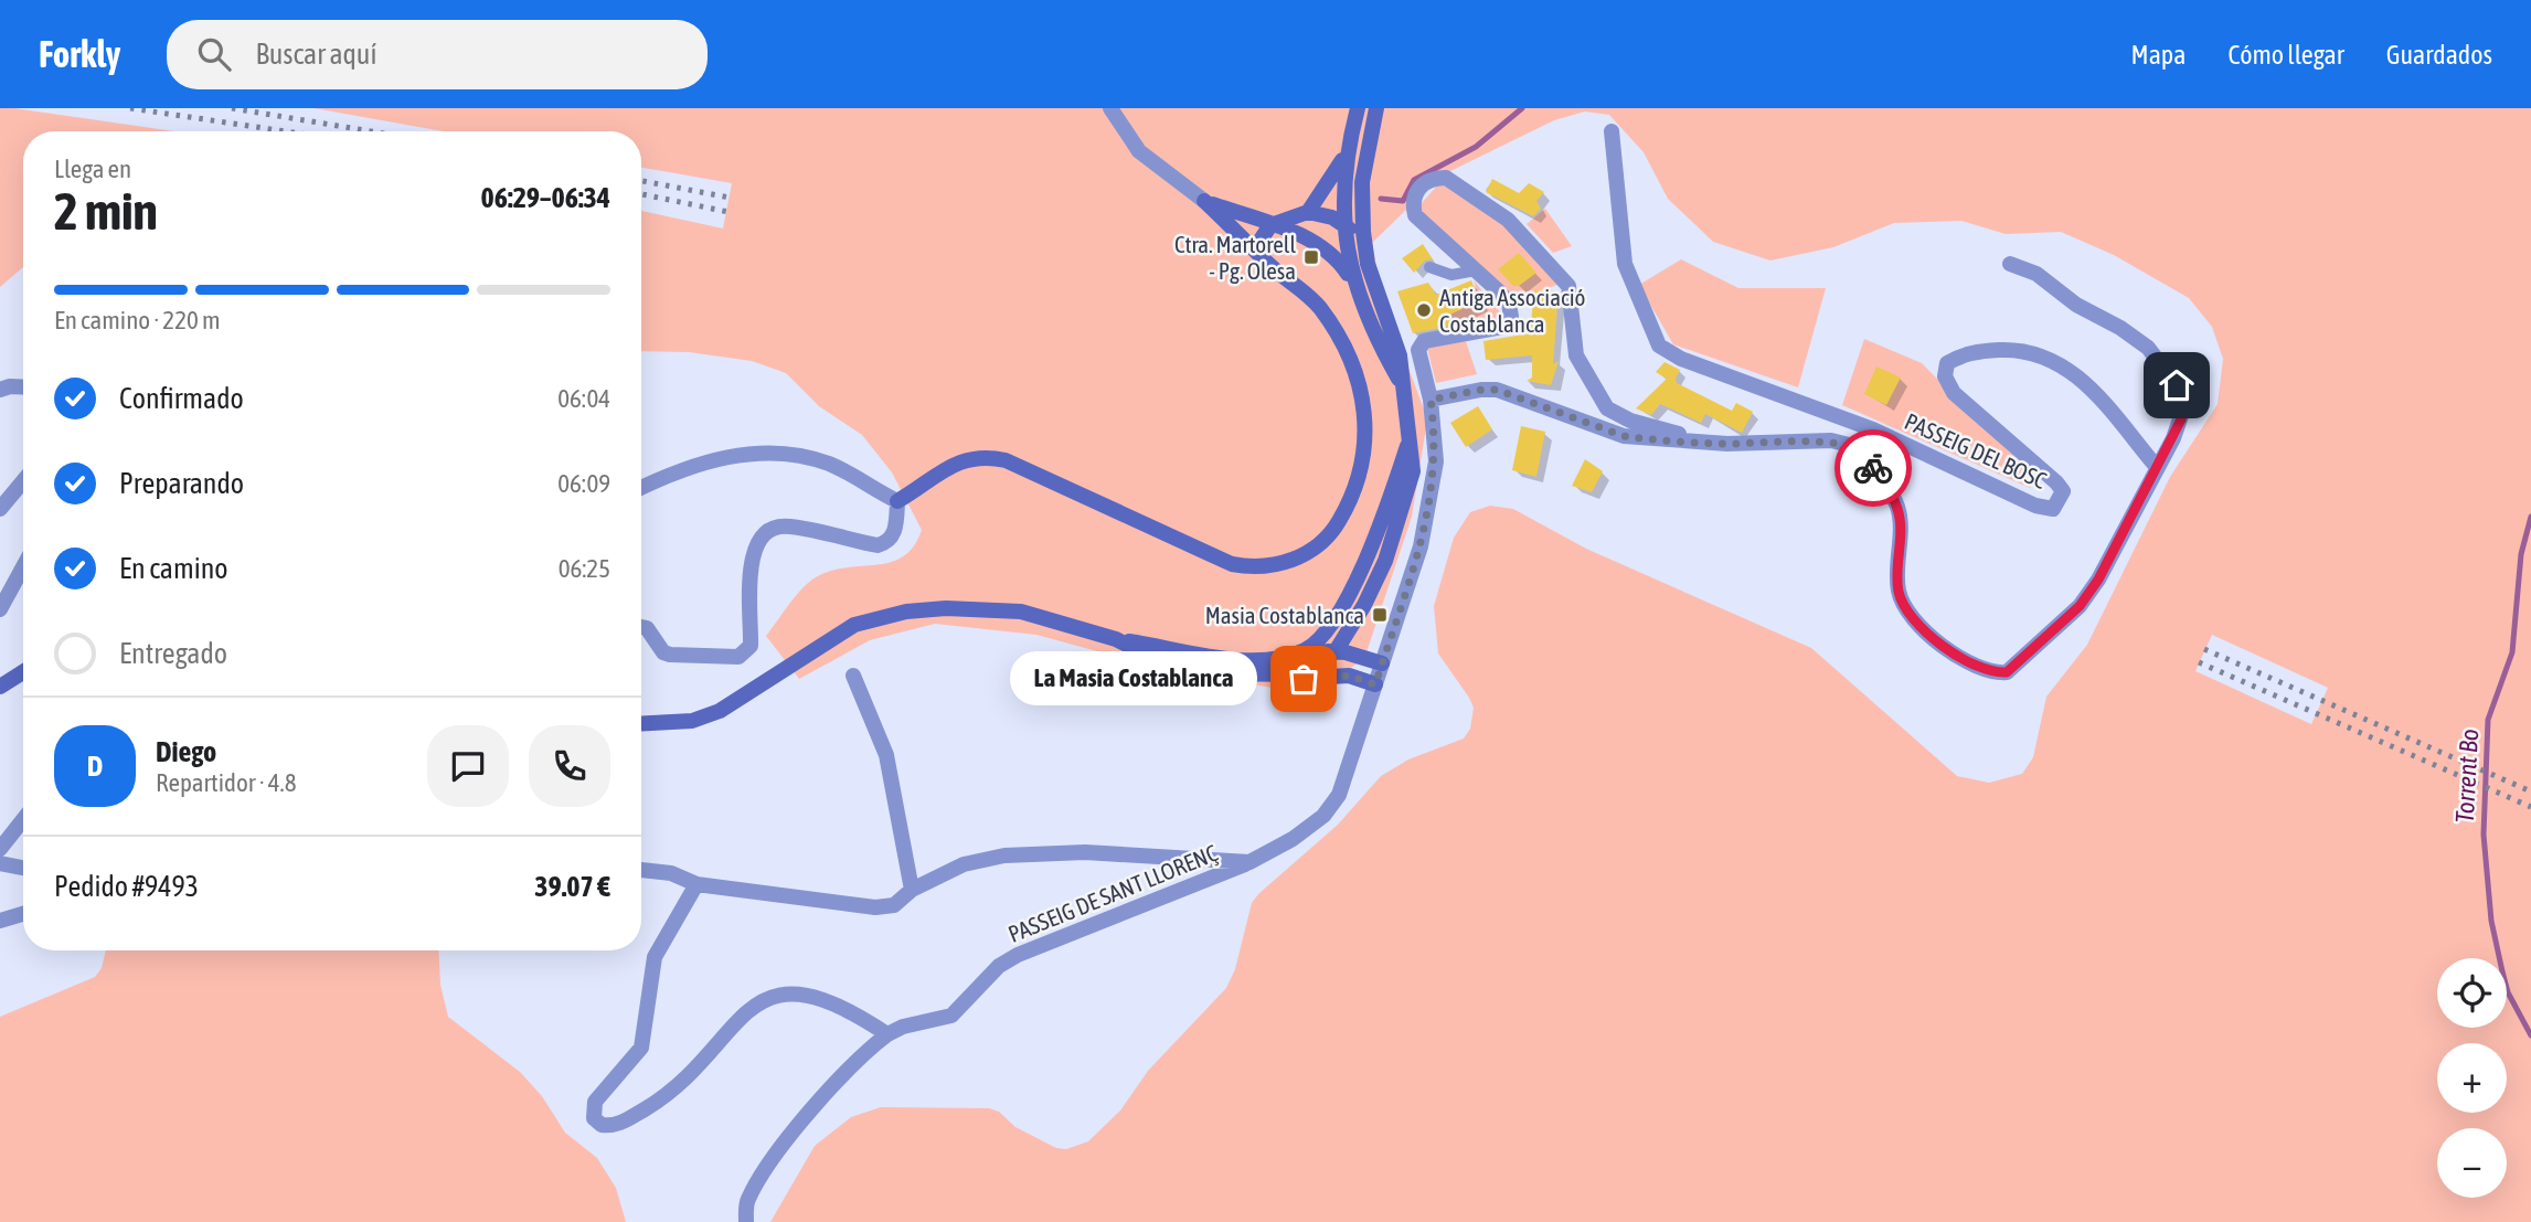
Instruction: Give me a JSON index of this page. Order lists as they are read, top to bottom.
{
  "streets": {
    "street": ["PASSEIG DEL BOSC", "PASSEIG DE SANT LLORENÇ"]
  },
  "water": ["Torrent Bo"],
  "places": {
    "transit": ["Ctra. Martorell - Pg. Olesa", "Masia Costablanca"],
    "other": ["Antiga Associació Costablanca", "La Masia Costablanca"]
  },
  "page": {
    "header": "Forkly",
    "search": "Buscar aquí",
    "nav": ["Mapa", "Cómo llegar", "Guardados"],
    "heading": ["2 min", "Llega en", "06:29–06:34"],
    "panel": [
      "Diego",
      "Repartidor · 4.8",
      "Pedido #9493",
      "39.07 €"
    ],
    "bar": "En camino · 220 m",
    "list": [
      ["Confirmado", "06:04"],
      ["Preparando", "06:09"],
      ["En camino", "06:25"],
      "Entregado"
    ],
    "bubble": "La Masia Costablanca",
    "round": "D",
    "map_buttons": ["+", "−"]
  }
}
